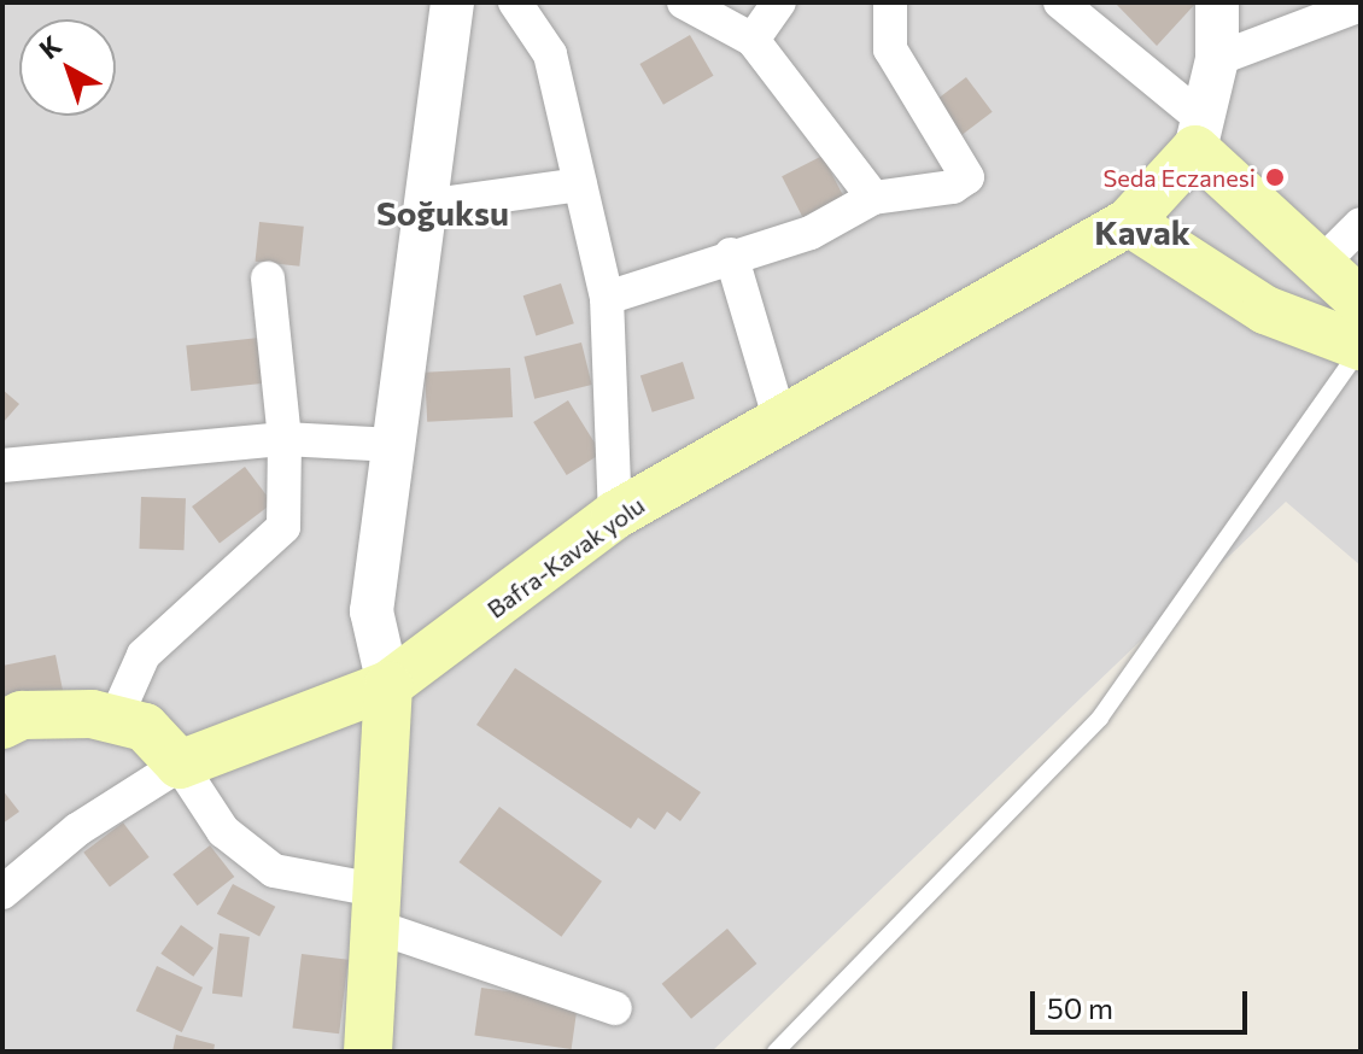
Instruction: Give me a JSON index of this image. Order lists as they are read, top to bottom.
{
  "streets": {
    "main road": ["Bafra-Kavak yolu"]
  },
  "districts": ["Soğuksu", "Kavak"],
  "places": ["Seda Eczanesi"],
  "scale_bar": "50 m",
  "north": "top left"
}
